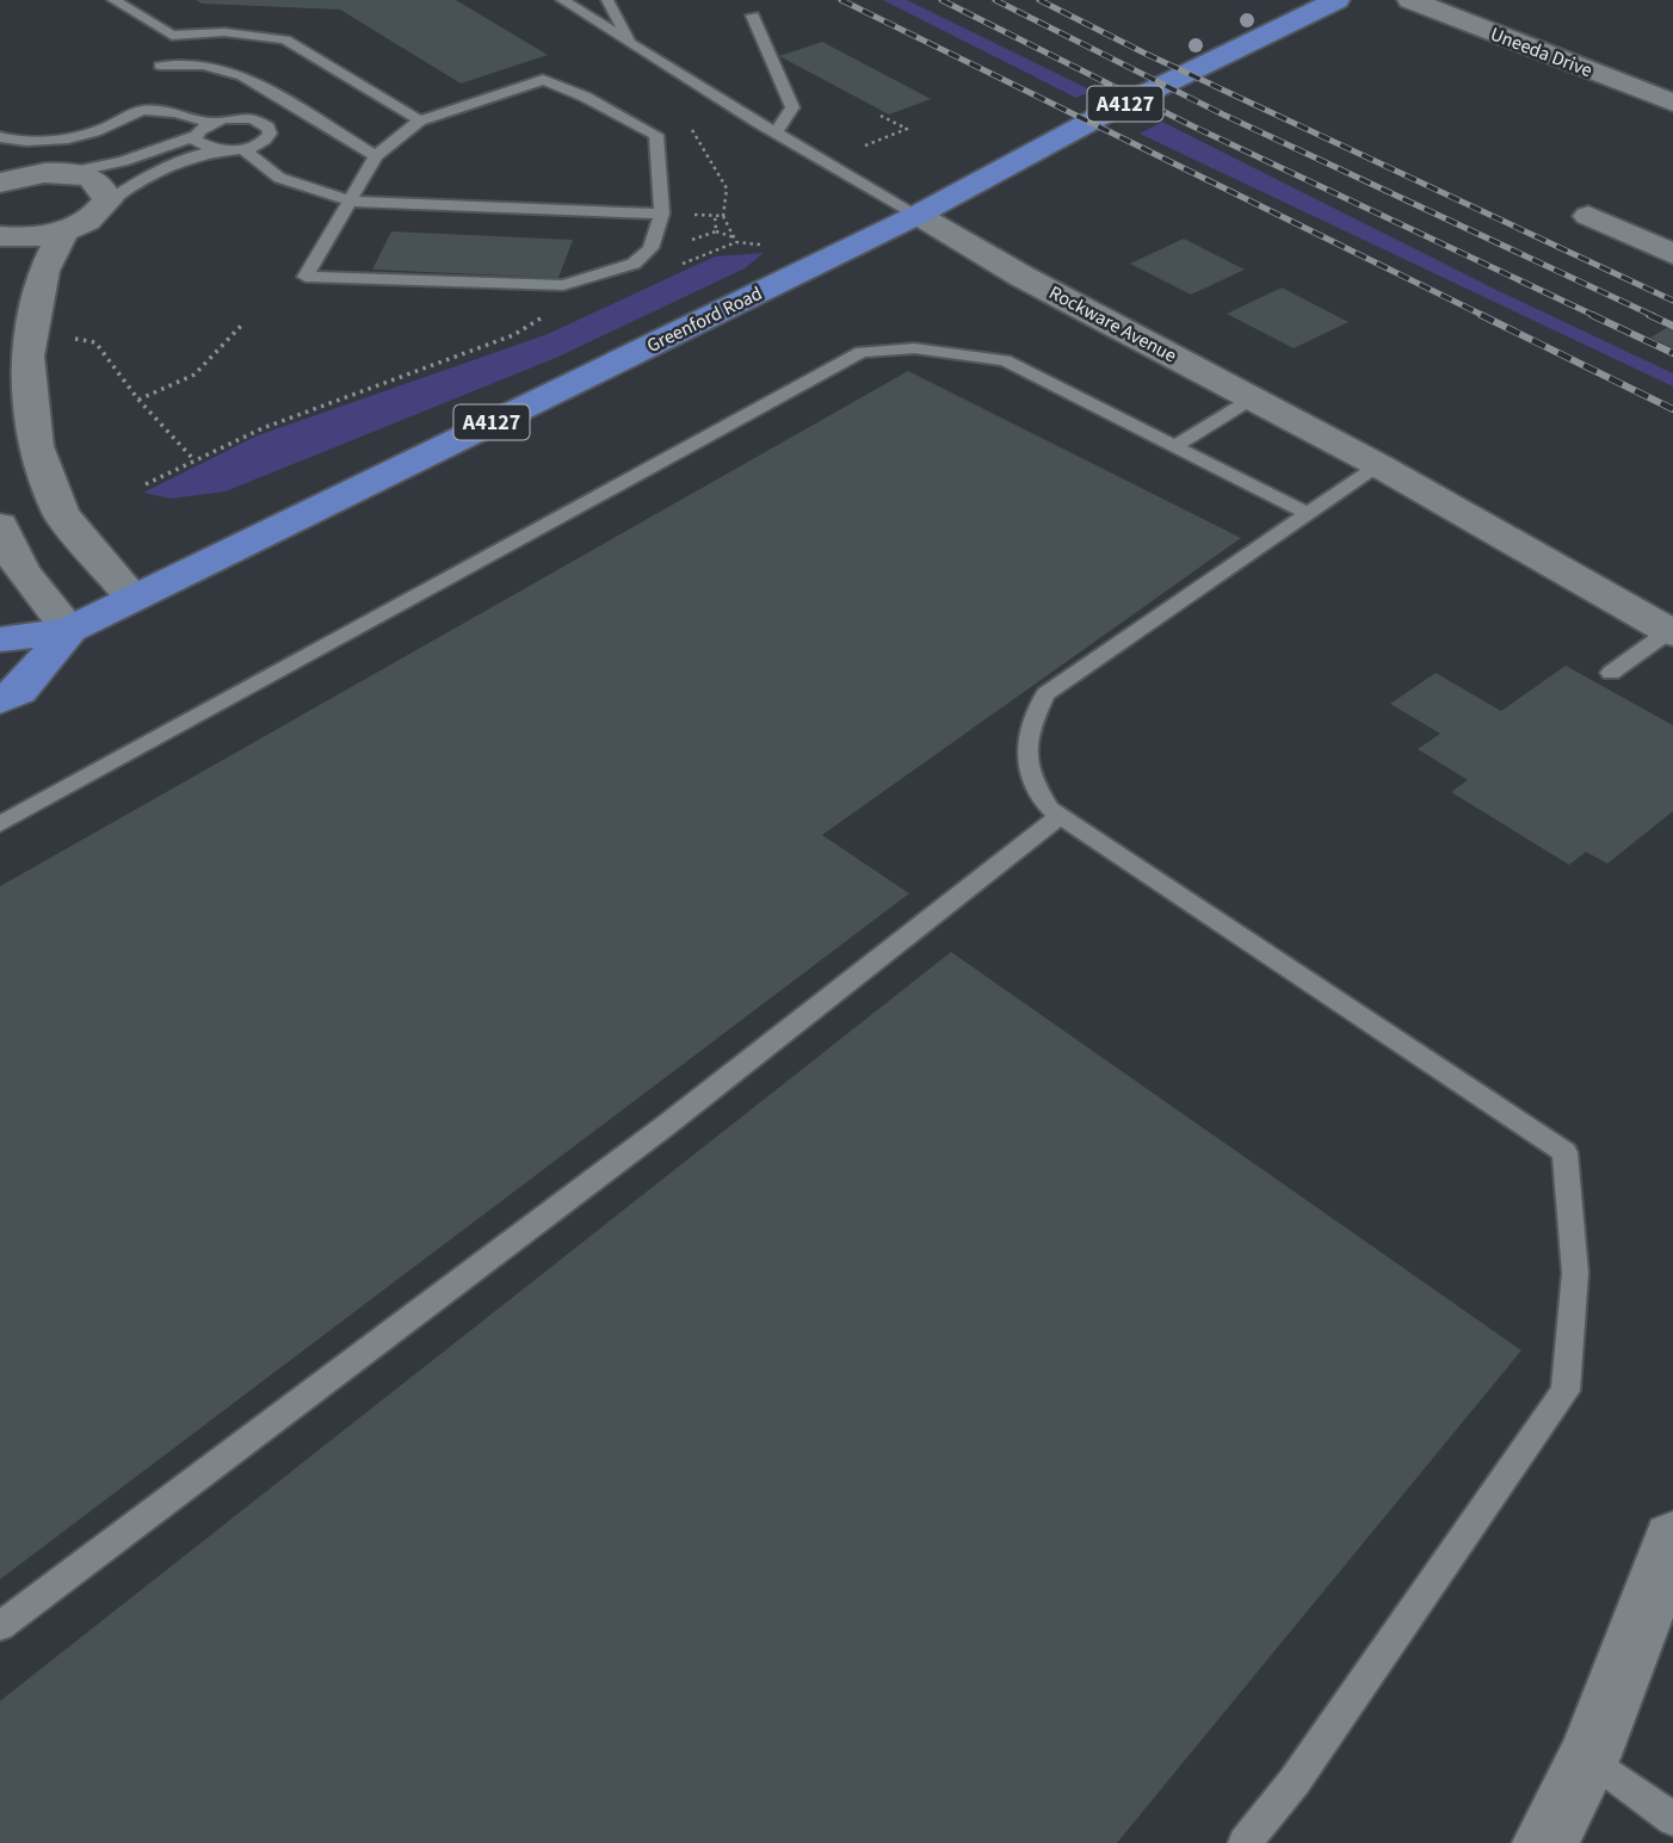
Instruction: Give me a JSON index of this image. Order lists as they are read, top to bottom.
{
  "streets": {
    "main road": ["A4127", "Greenford Road"],
    "street": ["Uneeda Drive", "Rockware Avenue"]
  },
  "crossings": [
    ["Greenford Road", "Rockware Avenue"]
  ]
}
